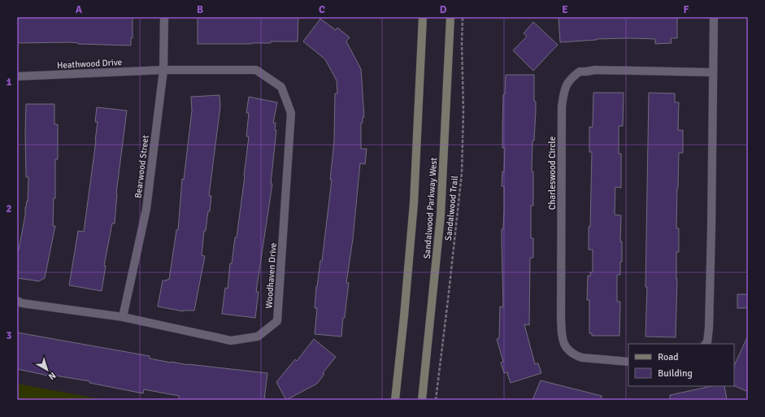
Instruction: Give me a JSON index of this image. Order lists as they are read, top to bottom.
{
  "streets": {
    "main road": ["Sandalwood Parkway West"],
    "street": [
      "Heathwood Drive",
      "Bearwood Street",
      "Charleswood Circle",
      "Woodhaven Drive"
    ],
    "path": ["Sandalwood Trail"]
  },
  "crossings": [
    ["Heathwood Drive", "Bearwood Street"],
    ["Heathwood Drive", "Woodhaven Drive"],
    ["Bearwood Street", "Woodhaven Drive"]
  ],
  "legend": ["Road", "Building"],
  "north": "bottom right",
  "grid": {
    "columns": [
      "A",
      "B",
      "C",
      "D",
      "E",
      "F"
    ],
    "rows": ["1", "2", "3"]
  }
}
